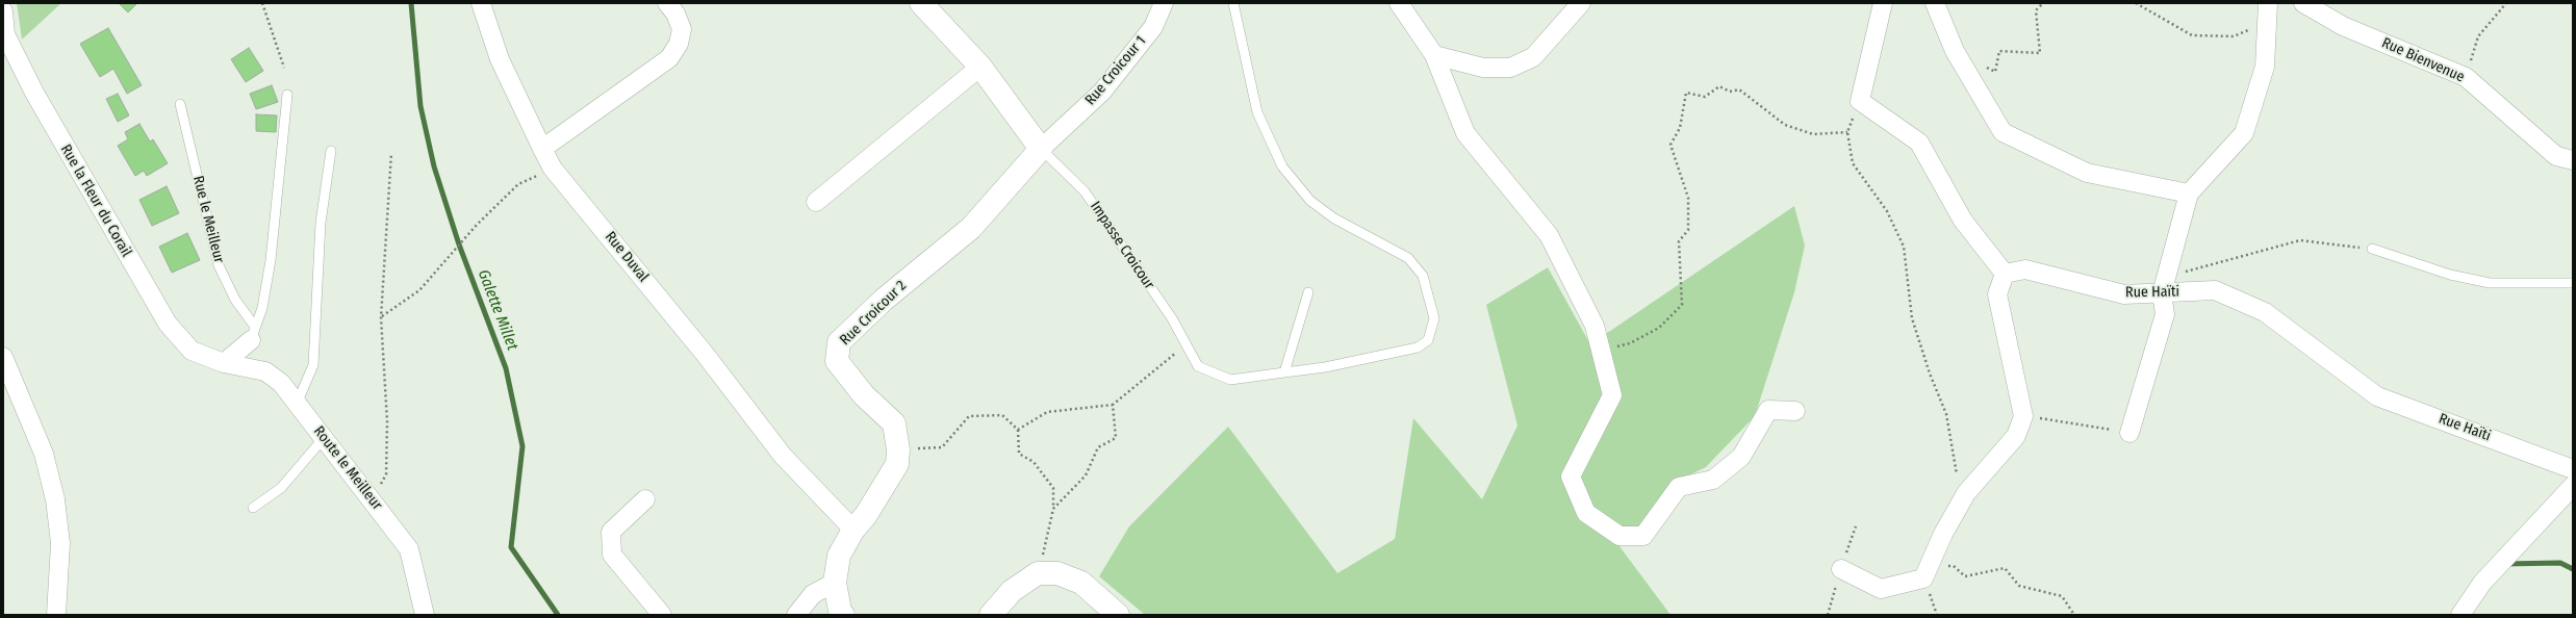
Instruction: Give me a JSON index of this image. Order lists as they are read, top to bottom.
{
  "streets": {
    "street": [
      "Rue Bienvenue",
      "Rue Croicour 1",
      "Rue la Fleur du Corail",
      "Impasse Croicour",
      "Rue Duval",
      "Rue Haïti",
      "Rue Croicour 2",
      "Route le Meilleur"
    ],
    "lane": ["Rue le Meilleur"]
  },
  "crossings": [
    ["Rue Croicour 1", "Impasse Croicour"],
    ["Rue Croicour 1", "Rue Croicour 2"],
    ["Rue la Fleur du Corail", "Route le Meilleur"],
    ["Impasse Croicour", "Rue Croicour 2"],
    ["Rue Duval", "Rue Croicour 2"]
  ],
  "water": ["Galette Millet"]
}
